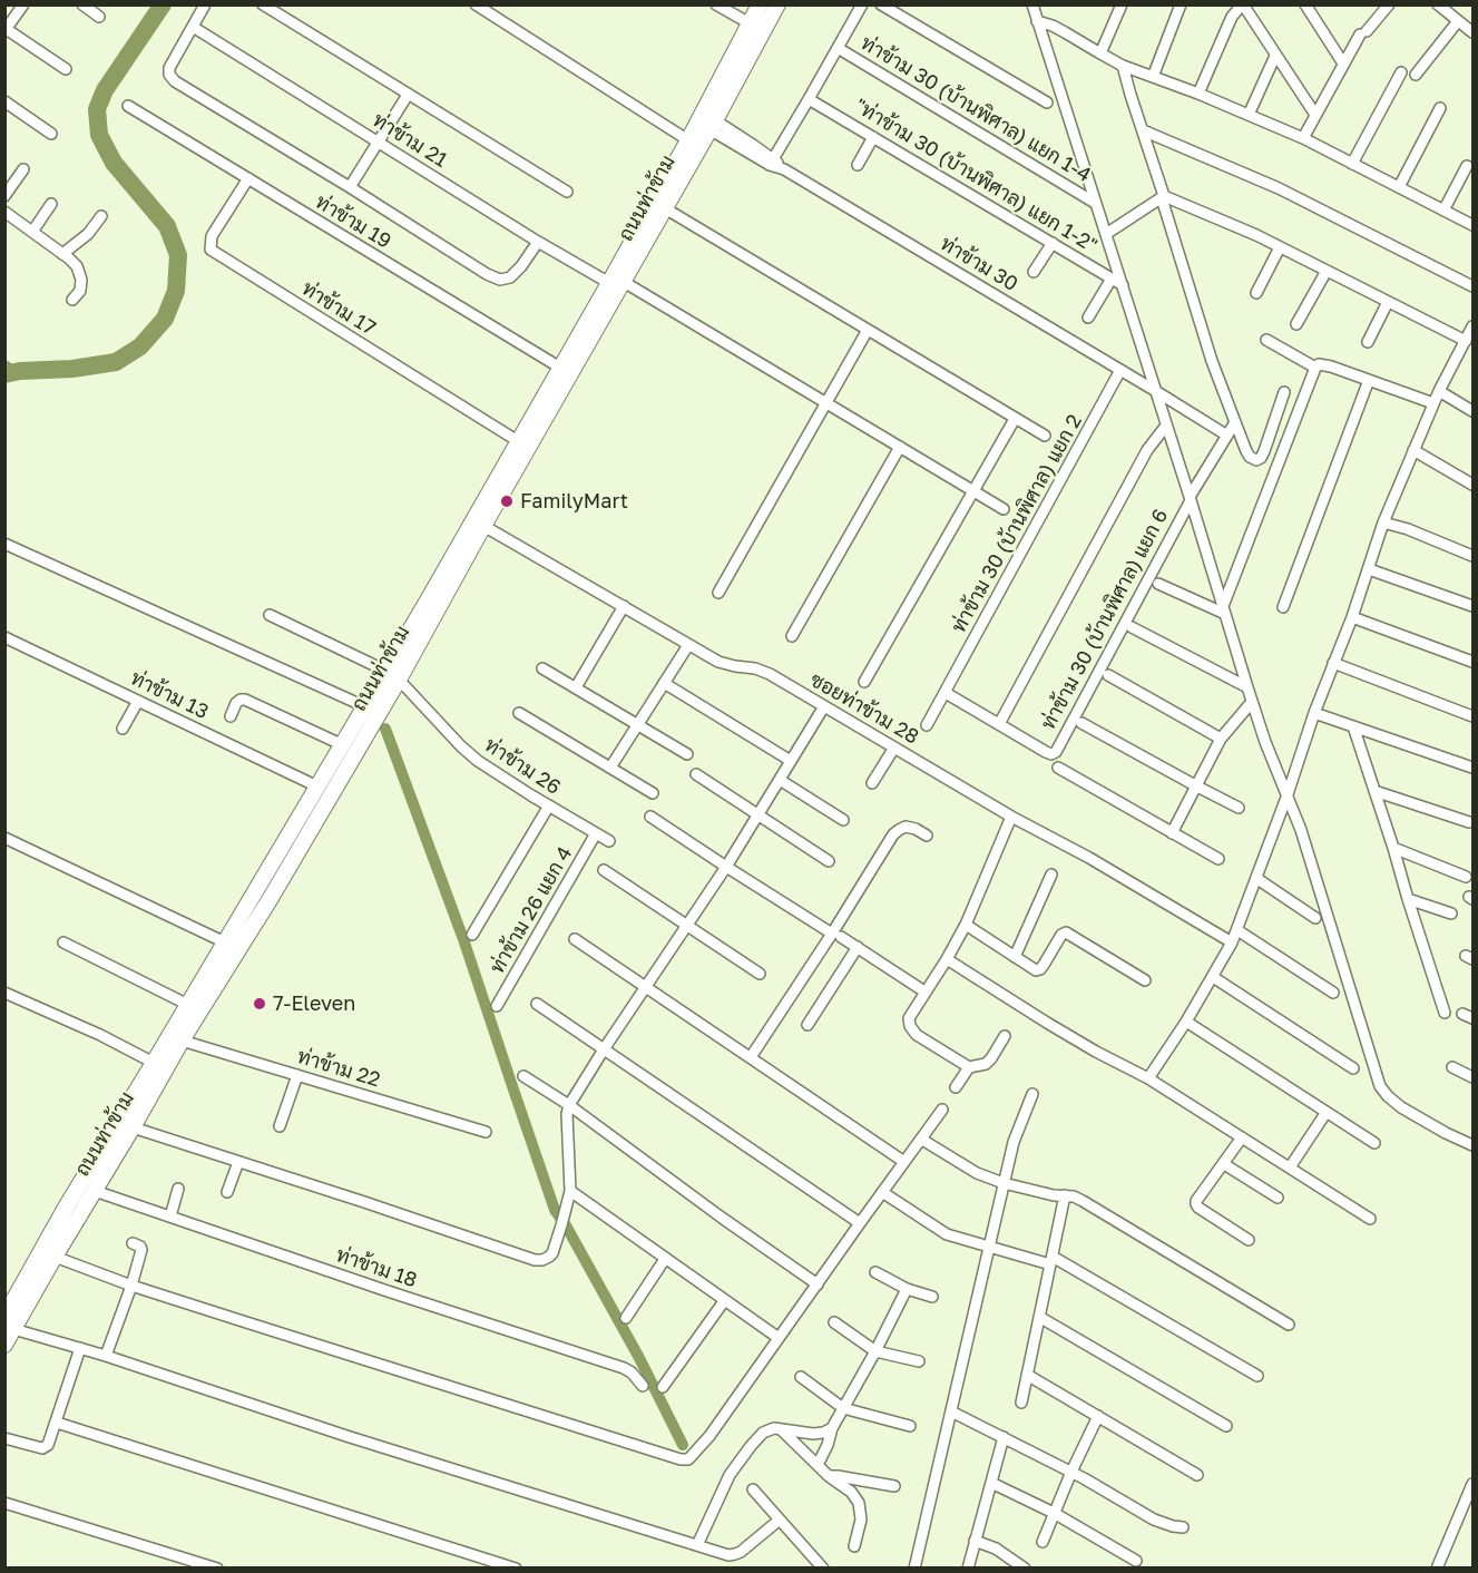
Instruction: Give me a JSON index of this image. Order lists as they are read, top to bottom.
{
  "streets": {
    "street": [
      "ท่าข้าม 30 (บ้านพิศาล) แยก 1-4",
      "ท่าข้าม 21",
      "\"ท่าข้าม 30 (บ้านพิศาล) แยก 1-2\"",
      "ถนนท่าข้าม",
      "ท่าข้าม 19",
      "ท่าข้าม 30",
      "ท่าข้าม 17",
      "ท่าข้าม 30 (บ้านพิศาล) แยก 2",
      "ท่าข้าม 30 (บ้านพิศาล) แยก 6",
      "ท่าข้าม 13",
      "ซอยท่าข้าม 28",
      "ท่าข้าม 26",
      "ท่าข้าม 26 แยก 4",
      "ท่าข้าม 22",
      "ท่าข้าม 18"
    ]
  },
  "crossings": [
    ["ท่าข้าม 21", "ถนนท่าข้าม"],
    ["ถนนท่าข้าม", "ท่าข้าม 19"],
    ["ถนนท่าข้าม", "ท่าข้าม 30"],
    ["ถนนท่าข้าม", "ท่าข้าม 17"],
    ["ถนนท่าข้าม", "ท่าข้าม 13"],
    ["ถนนท่าข้าม", "ซอยท่าข้าม 28"],
    ["ถนนท่าข้าม", "ท่าข้าม 26"],
    ["ถนนท่าข้าม", "ท่าข้าม 22"],
    ["ถนนท่าข้าม", "ท่าข้าม 18"],
    ["ท่าข้าม 19", "ท่าข้าม 17"],
    ["ท่าข้าม 30", "ท่าข้าม 30 (บ้านพิศาล) แยก 2"],
    ["ท่าข้าม 30", "ท่าข้าม 30 (บ้านพิศาล) แยก 6"],
    ["ท่าข้าม 26", "ท่าข้าม 26 แยก 4"]
  ],
  "places": ["FamilyMart", "7-Eleven"]
}
